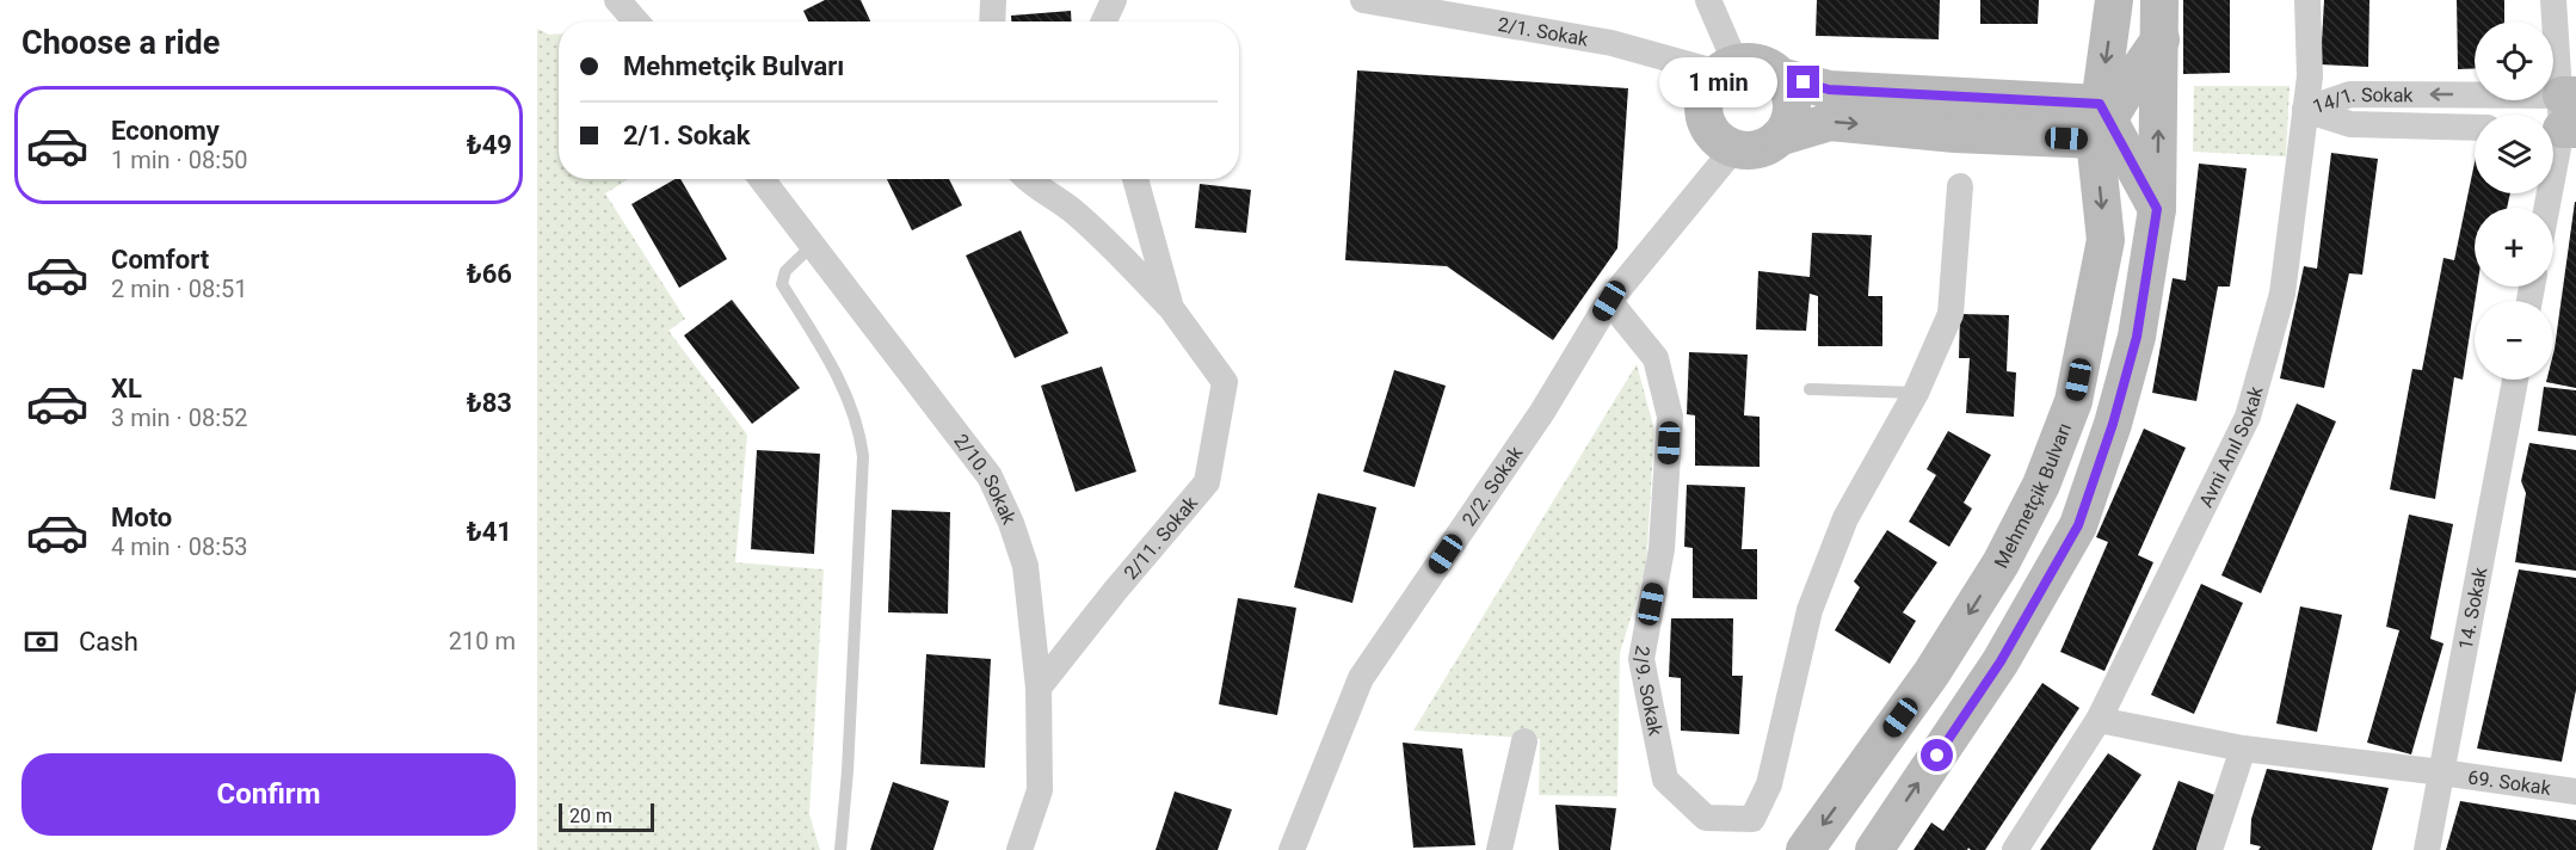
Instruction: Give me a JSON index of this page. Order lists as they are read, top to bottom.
{
  "streets": {
    "main road": ["Mehmetçik Bulvarı"],
    "street": [
      "2/1. Sokak",
      "14/1. Sokak",
      "Avni Anıl Sokak",
      "2/10. Sokak",
      "2/2. Sokak",
      "2/11. Sokak",
      "14. Sokak",
      "2/9. Sokak",
      "69. Sokak"
    ]
  },
  "crossings": [
    ["2/1. Sokak", "2/2. Sokak"],
    ["14/1. Sokak", "Avni Anıl Sokak"],
    ["Avni Anıl Sokak", "69. Sokak"],
    ["2/10. Sokak", "2/11. Sokak"],
    ["2/2. Sokak", "2/9. Sokak"],
    ["14. Sokak", "69. Sokak"]
  ],
  "scale_bar": "20 m",
  "page": {
    "heading": "Choose a ride",
    "map_buttons": ["+", "−"],
    "banner": ["Mehmetçik Bulvarı", "2/1. Sokak"],
    "bubble": "1 min",
    "list": [
      {
        "name": "Economy",
        "note": "1 min · 08:50",
        "value": "₺49"
      },
      {
        "name": "Comfort",
        "note": "2 min · 08:51",
        "value": "₺66"
      },
      {
        "name": "XL",
        "note": "3 min · 08:52",
        "value": "₺83"
      },
      {
        "name": "Moto",
        "note": "4 min · 08:53",
        "value": "₺41"
      }
    ],
    "pay": ["Cash", "210 m"],
    "buttons": "Confirm",
    "scale": "20 m"
  }
}
